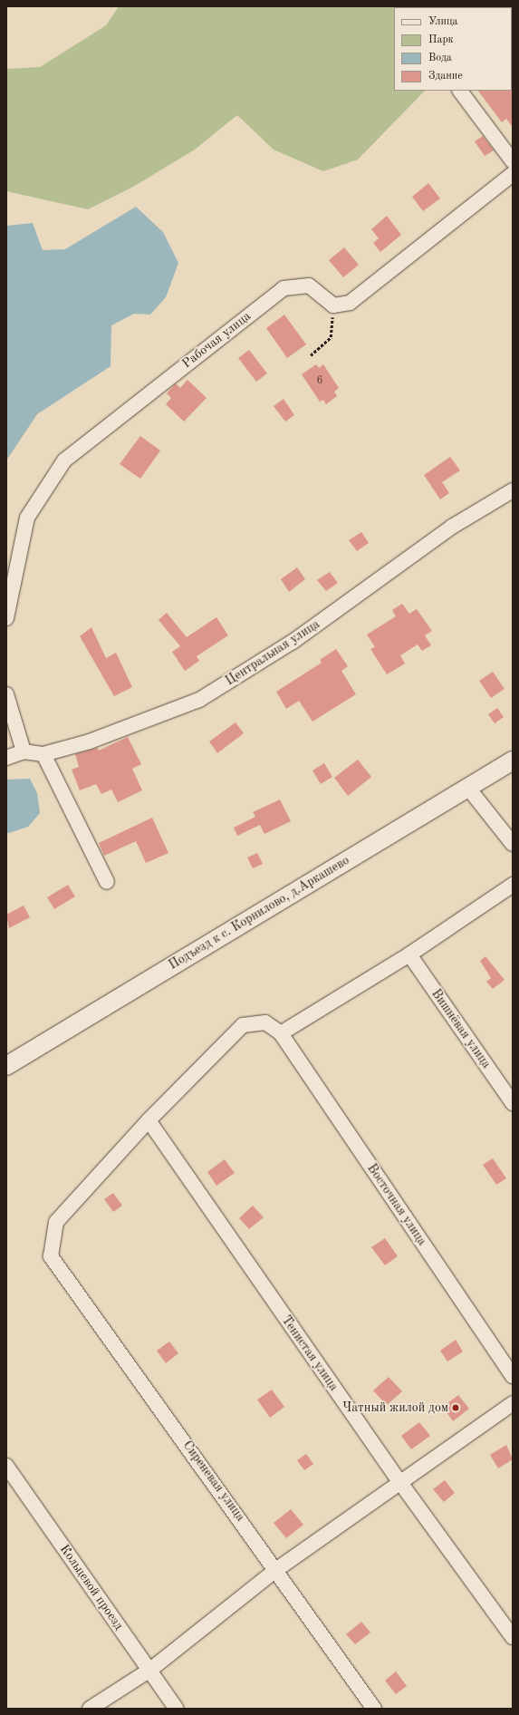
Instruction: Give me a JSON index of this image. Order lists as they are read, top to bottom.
{
  "streets": {
    "street": [
      "Рабочая улица",
      "Центральная улица",
      "Подъезд к с. Корнилово, д.Аркашево",
      "Вишнёвая улица",
      "Восточная улица",
      "Тенистая улица",
      "Сиреневая улица",
      "Кольцевой проезд"
    ]
  },
  "crossings": [
    ["Тенистая улица", "Сиреневая улица"]
  ],
  "places": ["Чатный жилой дом"],
  "house_numbers": ["6"],
  "legend": [
    "Улица",
    "Парк",
    "Вода",
    "Здание"
  ]
}
